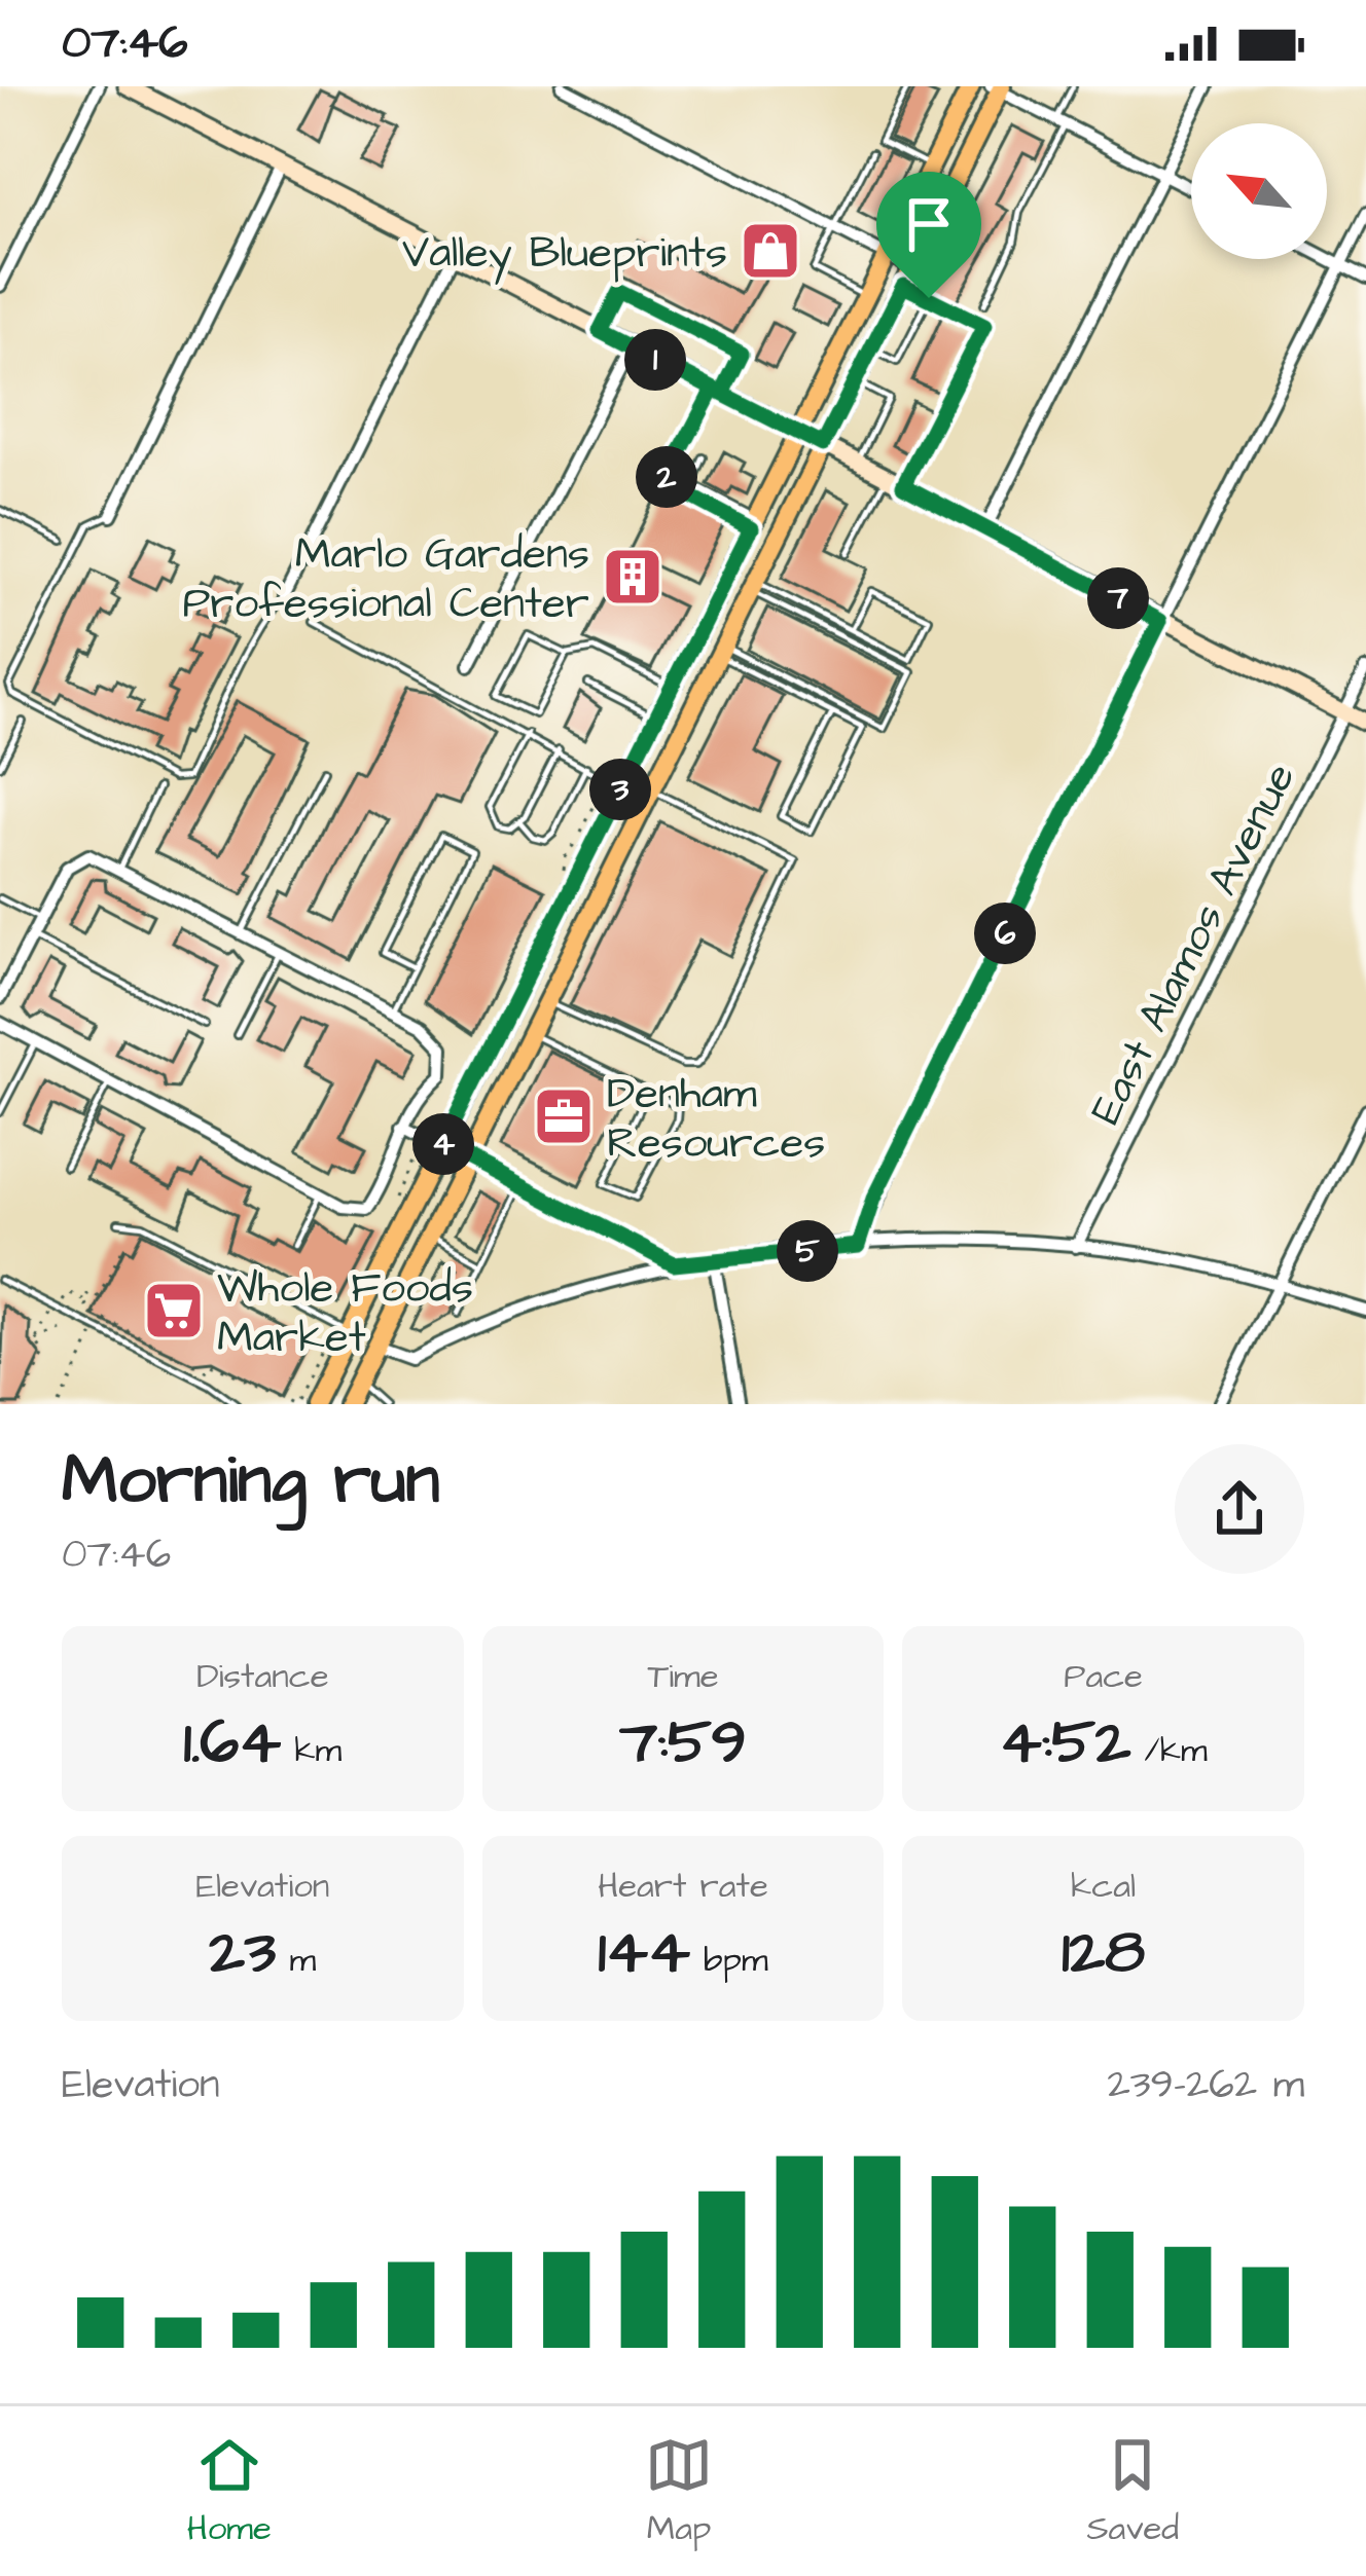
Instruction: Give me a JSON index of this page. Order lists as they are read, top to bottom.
{
  "streets": {
    "street": ["East Alamos Avenue"]
  },
  "places": {
    "shop": ["Valley Blueprints"],
    "building": ["Marlo Gardens Professional Center"],
    "office": ["Denham Resources"],
    "supermarket": ["Whole Foods Market"]
  },
  "north": "top left",
  "page": {
    "status": "07:46",
    "pins": [
      "1",
      "2",
      "7",
      "3",
      "6",
      "4",
      "5"
    ],
    "heading": ["Morning run", "07:46"],
    "stats": [
      ["Distance", "1.64 km"],
      ["Time", "7:59"],
      ["Pace", "4:52 /km"],
      ["Elevation", "23 m"],
      ["Heart rate", "144 bpm"],
      ["kcal", "128"]
    ],
    "chart": ["Elevation", "239–262 m"],
    "tabs": ["Home", "Map", "Saved"]
  }
}
